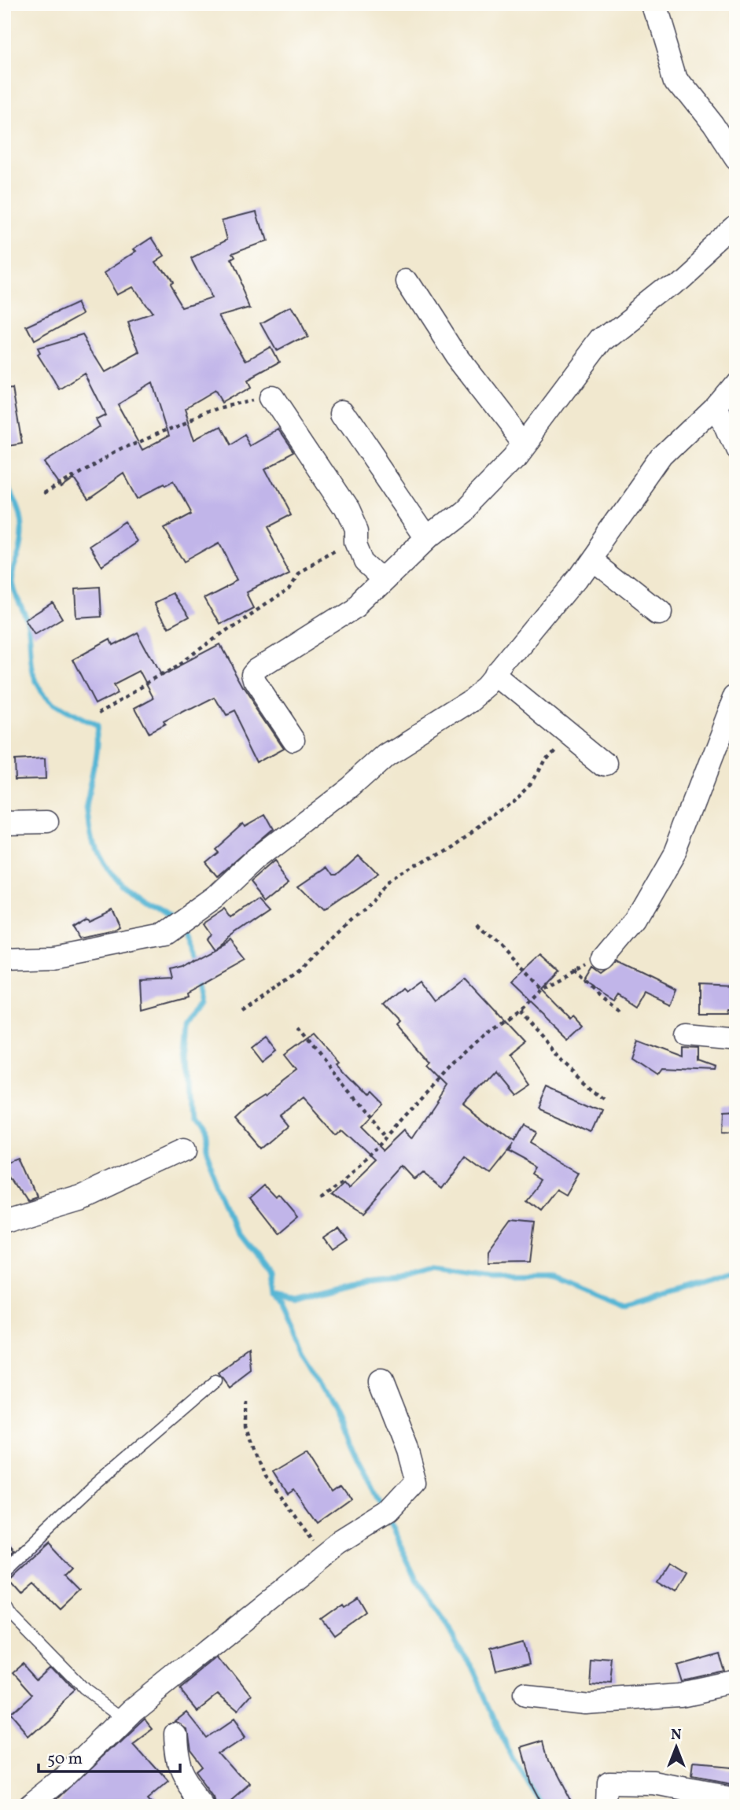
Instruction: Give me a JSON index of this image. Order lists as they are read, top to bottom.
{
  "scale_bar": "50 m",
  "north": "top"
}
